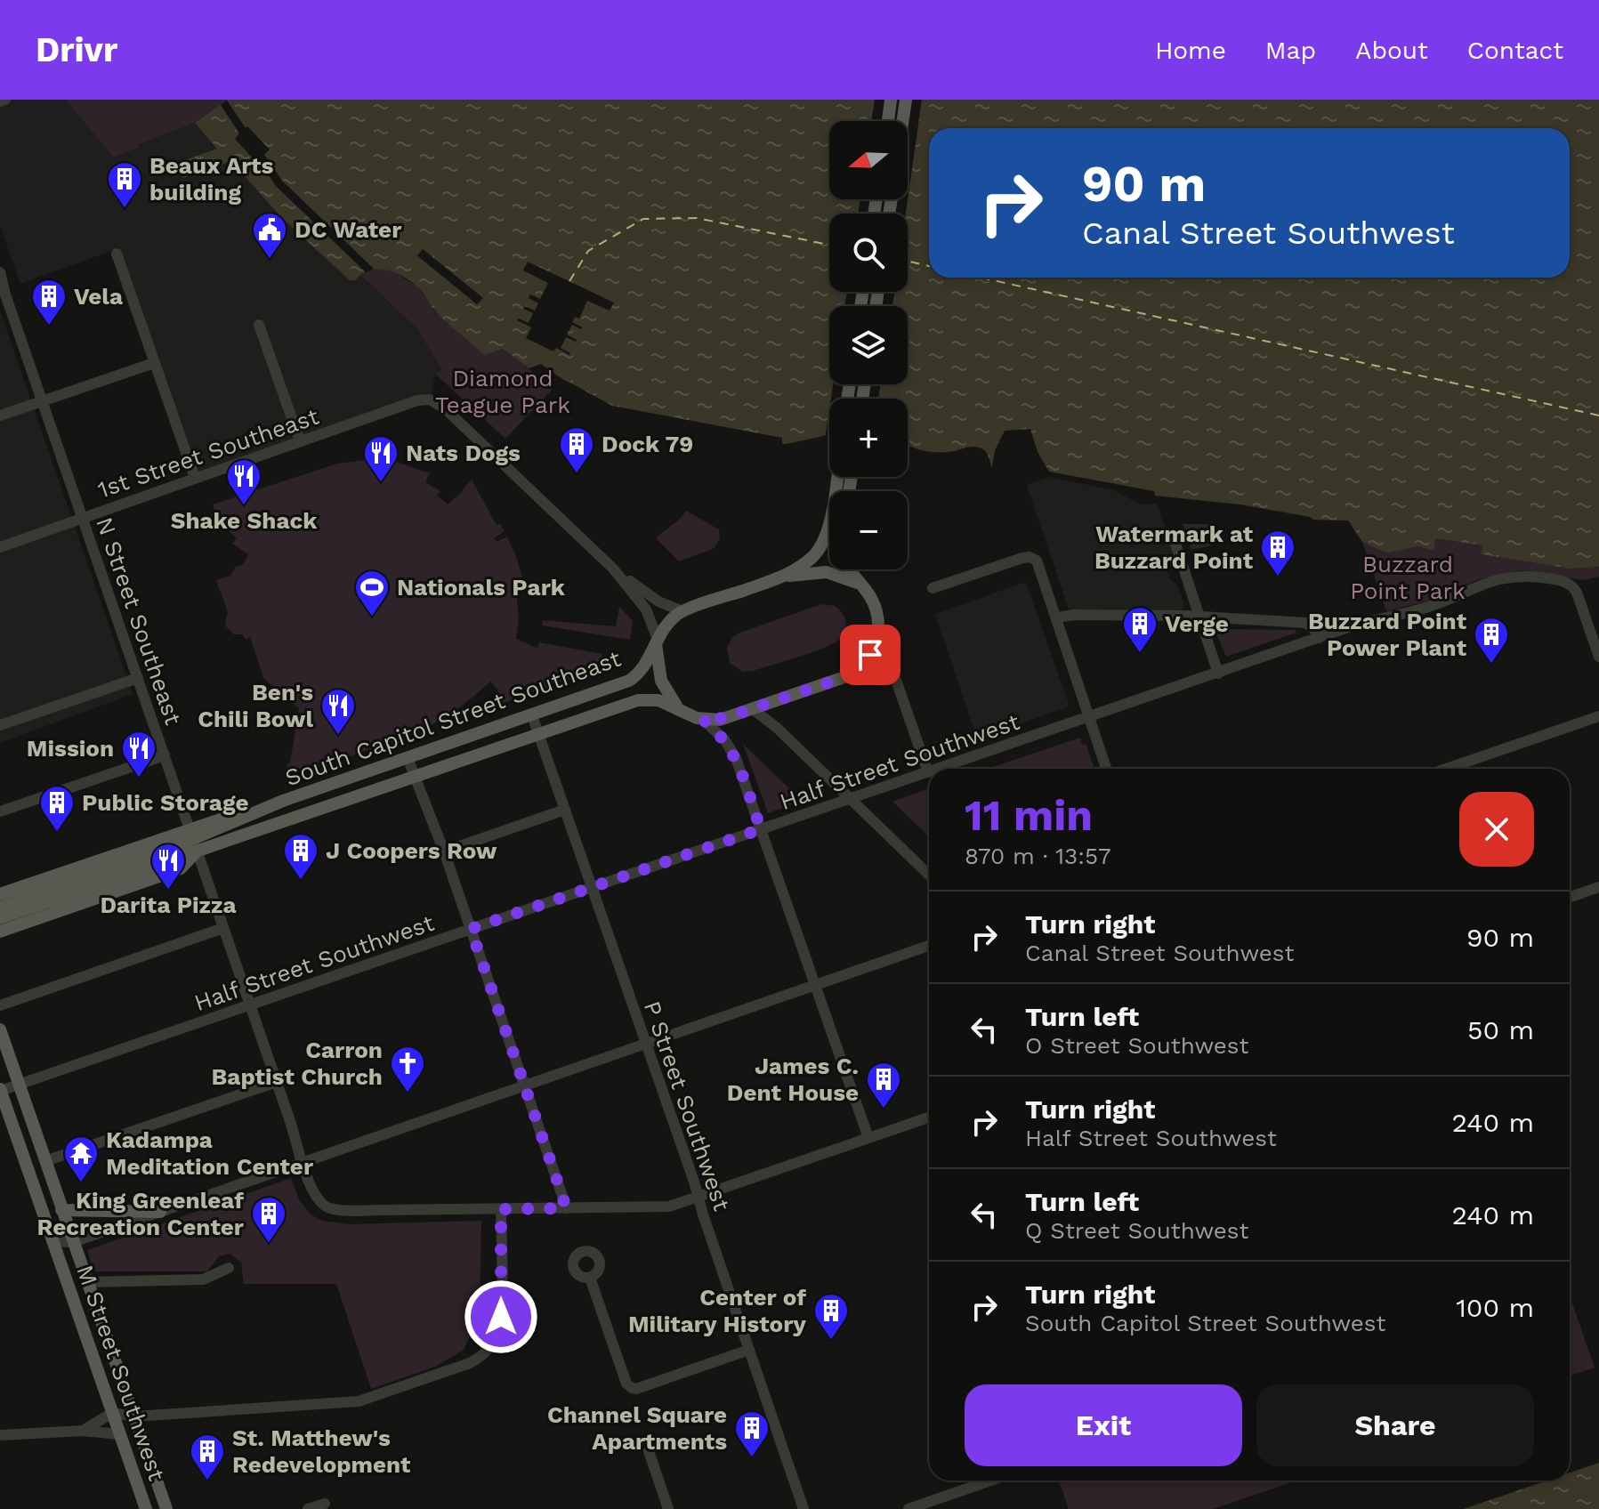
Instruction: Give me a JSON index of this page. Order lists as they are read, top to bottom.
{
  "streets": {
    "main road": ["South Capitol Street Southeast", "M Street Southwest"],
    "street": [
      "1st Street Southeast",
      "N Street Southeast",
      "Half Street Southwest",
      "P Street Southwest"
    ]
  },
  "crossings": [
    ["1st Street Southeast", "N Street Southeast"],
    ["N Street Southeast", "South Capitol Street Southeast"],
    ["N Street Southeast", "Half Street Southwest"],
    ["South Capitol Street Southeast", "P Street Southwest"],
    ["Half Street Southwest", "P Street Southwest"],
    ["Half Street Southwest", "M Street Southwest"]
  ],
  "parks": ["Diamond Teague Park", "Buzzard Point Park"],
  "places": {
    "building": [
      "Beaux Arts building",
      "Vela",
      "Dock 79",
      "Watermark at Buzzard Point",
      "Verge",
      "Buzzard Point Power Plant",
      "Public Storage",
      "J Coopers Row",
      "James C. Dent House",
      "King Greenleaf Recreation Center",
      "Center of Military History",
      "Channel Square Apartments",
      "St. Matthew's Redevelopment"
    ],
    "public building": ["DC Water"],
    "restaurant": [
      "Nats Dogs",
      "Shake Shack",
      "Ben's Chili Bowl",
      "Mission",
      "Darita Pizza"
    ],
    "sports": ["Nationals Park"],
    "church": ["Carron Baptist Church"],
    "temple": ["Kadampa Meditation Center"]
  },
  "north": "left",
  "page": {
    "header": "Drivr",
    "nav": [
      "Home",
      "Map",
      "About",
      "Contact"
    ],
    "map_buttons": ["+", "−"],
    "turn": ["90 m", "Canal Street Southwest"],
    "heading": ["11 min", "870 m · 13:57"],
    "list": [
      {
        "name": "Turn right",
        "note": "Canal Street Southwest",
        "value": "90 m"
      },
      {
        "name": "Turn left",
        "note": "O Street Southwest",
        "value": "50 m"
      },
      {
        "name": "Turn right",
        "note": "Half Street Southwest",
        "value": "240 m"
      },
      {
        "name": "Turn left",
        "note": "Q Street Southwest",
        "value": "240 m"
      },
      {
        "name": "Turn right",
        "note": "South Capitol Street Southwest",
        "value": "100 m"
      }
    ],
    "buttons": ["Exit", "Share"]
  }
}
